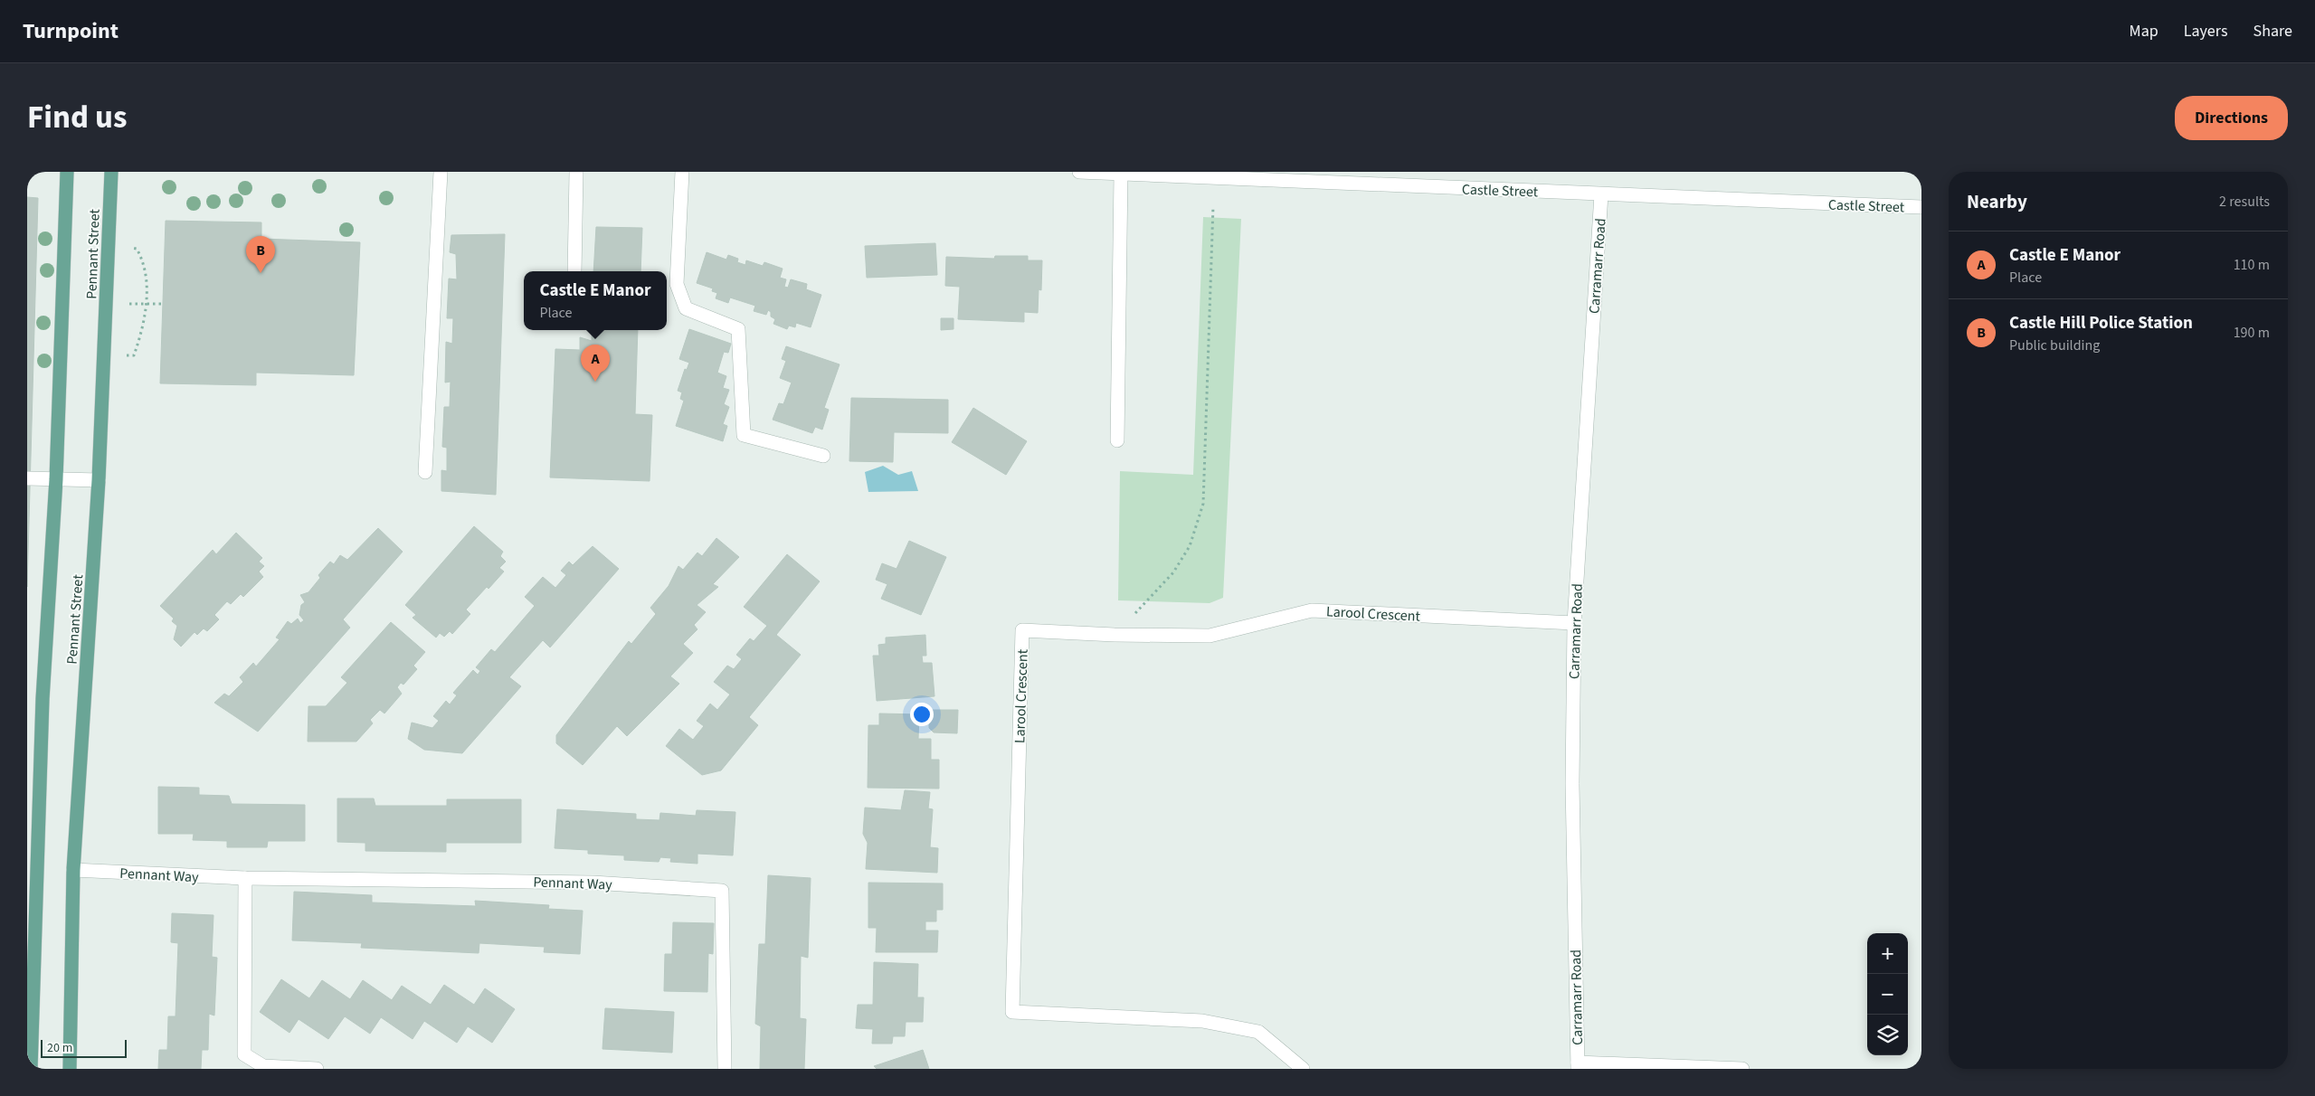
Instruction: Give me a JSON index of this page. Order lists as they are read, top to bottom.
{
  "streets": {
    "main road": ["Pennant Street"],
    "street": [
      "Castle Street",
      "Carramarr Road",
      "Larool Crescent",
      "Pennant Way"
    ]
  },
  "crossings": [
    ["Castle Street", "Carramarr Road"],
    ["Pennant Street", "Pennant Way"],
    ["Carramarr Road", "Larool Crescent"]
  ],
  "scale_bar": "20 m",
  "page": {
    "header": "Turnpoint",
    "nav": ["Map", "Layers", "Share"],
    "title": "Find us",
    "buttons": "Directions",
    "heading": ["Nearby", "2 results"],
    "list": [
      {
        "mark": "A",
        "name": "Castle E Manor",
        "note": "Place",
        "value": "110 m"
      },
      {
        "mark": "B",
        "name": "Castle Hill Police Station",
        "note": "Public building",
        "value": "190 m"
      }
    ],
    "pins": ["B", "A"],
    "popup": ["Castle E Manor", "Place"],
    "map_buttons": ["+", "−"],
    "scale": "20 m"
  }
}
